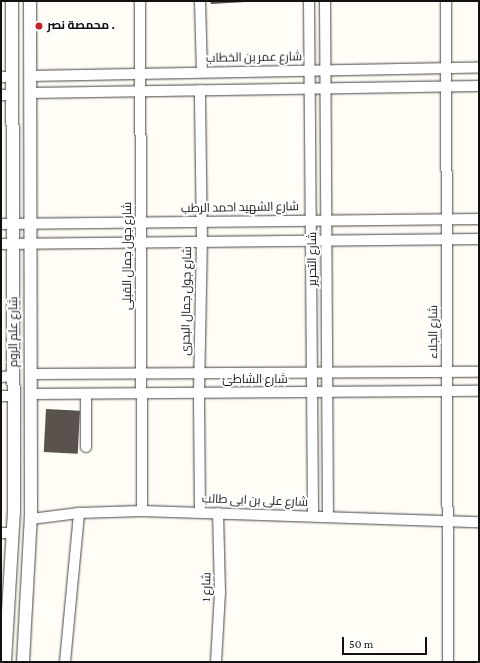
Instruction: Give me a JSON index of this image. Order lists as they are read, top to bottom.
{
  "streets": {
    "street": [
      "شارع عمر بن الخطاب",
      "شارع الشهيد احمد الرطب",
      "شارع جول جمال القبلى",
      "شارع التحرير",
      "شارع جول جمال البحرى",
      "شارع علم الروم",
      "شارع الجلاء",
      "شارع الشاطئ",
      "شارع على بن ابى طالب",
      "شارع 1"
    ]
  },
  "crossings": [
    ["شارع عمر بن الخطاب", "شارع جول جمال القبلى"],
    ["شارع عمر بن الخطاب", "شارع التحرير"],
    ["شارع عمر بن الخطاب", "شارع علم الروم"],
    ["شارع عمر بن الخطاب", "شارع الجلاء"],
    ["شارع الشهيد احمد الرطب", "شارع جول جمال القبلى"],
    ["شارع الشهيد احمد الرطب", "شارع التحرير"],
    ["شارع الشهيد احمد الرطب", "شارع جول جمال البحرى"],
    ["شارع الشهيد احمد الرطب", "شارع علم الروم"],
    ["شارع الشهيد احمد الرطب", "شارع الجلاء"],
    ["شارع جول جمال القبلى", "شارع الشاطئ"],
    ["شارع جول جمال القبلى", "شارع على بن ابى طالب"],
    ["شارع التحرير", "شارع الشاطئ"],
    ["شارع التحرير", "شارع على بن ابى طالب"],
    ["شارع جول جمال البحرى", "شارع الشاطئ"],
    ["شارع جول جمال البحرى", "شارع على بن ابى طالب"],
    ["شارع علم الروم", "شارع الشاطئ"],
    ["شارع علم الروم", "شارع على بن ابى طالب"],
    ["شارع الجلاء", "شارع الشاطئ"],
    ["شارع الجلاء", "شارع على بن ابى طالب"],
    ["شارع على بن ابى طالب", "شارع 1"]
  ],
  "places": ["محمصة نصر ."],
  "scale_bar": "50 m"
}
